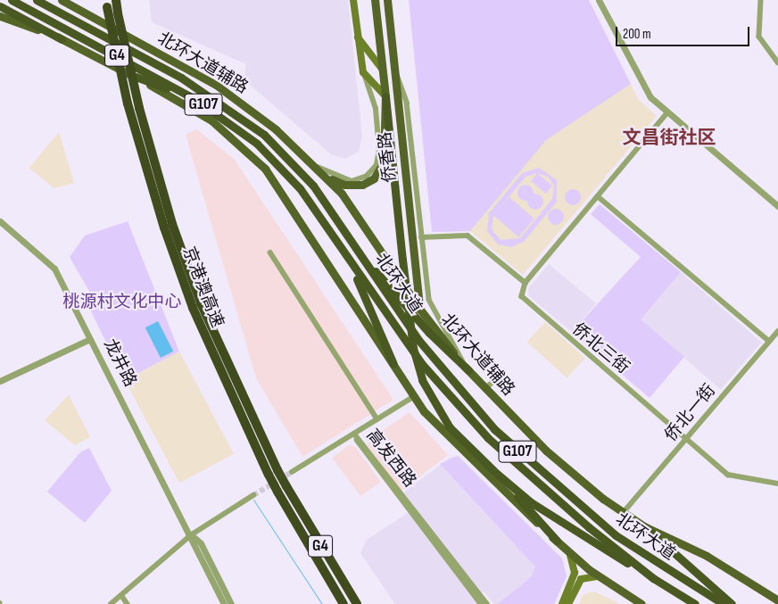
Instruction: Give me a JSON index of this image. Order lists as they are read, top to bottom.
{
  "streets": {
    "highway": [
      "G4",
      "G107",
      "北环大道",
      "京港澳高速"
    ],
    "main road": ["北环大道辅路", "侨香路"],
    "street": [
      "侨北三街",
      "龙井路",
      "侨北一街",
      "高发西路"
    ]
  },
  "crossings": [
    ["北环大道辅路", "侨香路"],
    ["北环大道辅路", "侨北一街"],
    ["侨北三街", "侨北一街"]
  ],
  "districts": ["文昌街社区"],
  "parks": ["桃源村文化中心"],
  "scale_bar": "200 m"
}
